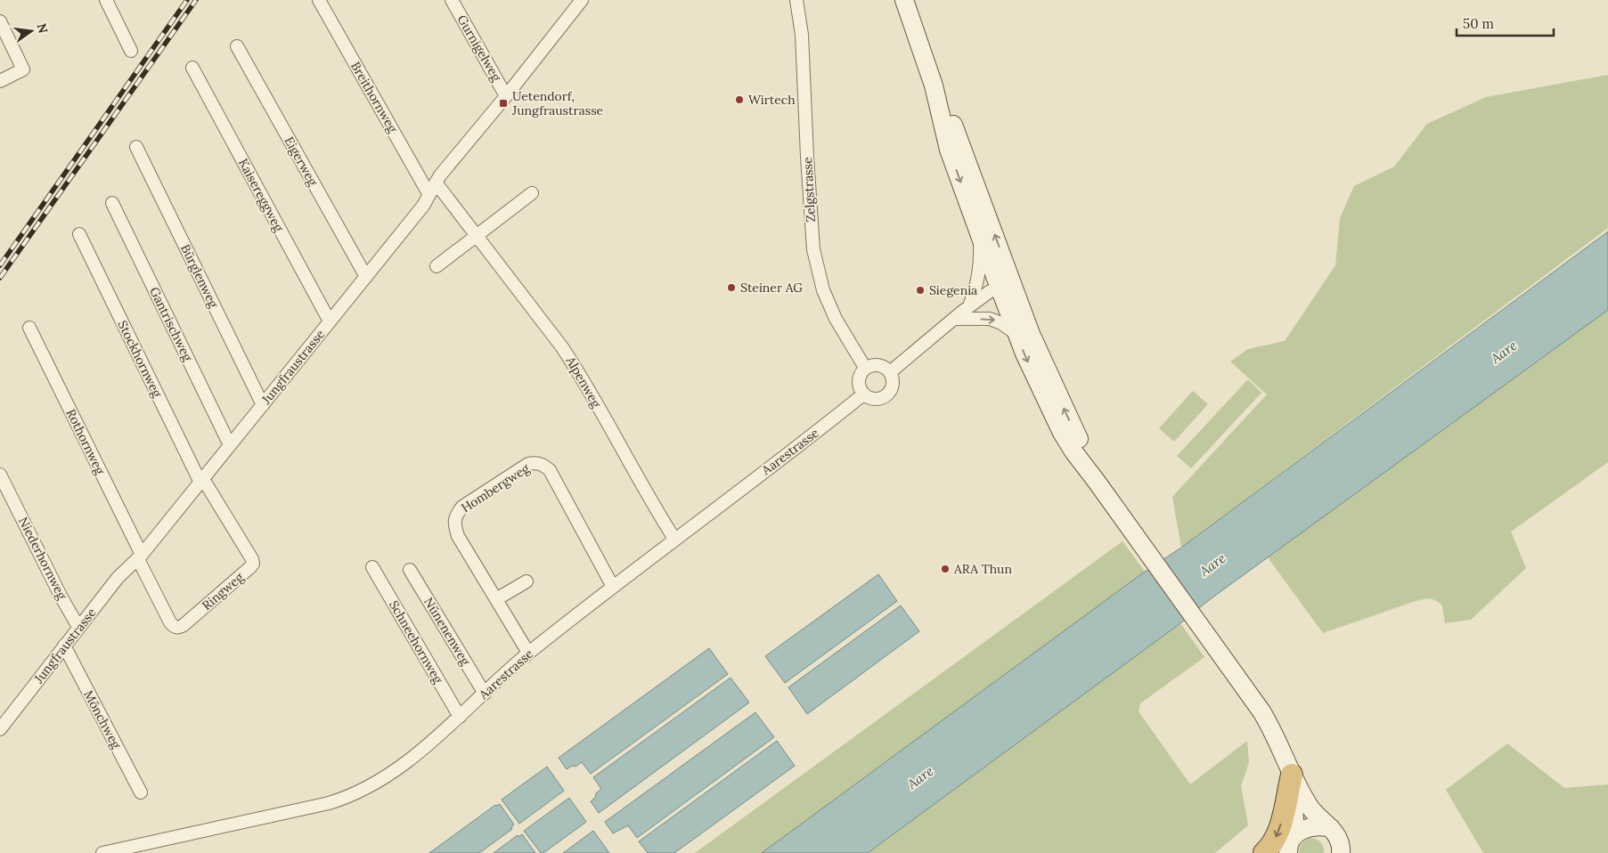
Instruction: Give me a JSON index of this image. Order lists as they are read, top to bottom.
{
  "streets": {
    "street": [
      "Gurnigelweg",
      "Breithornweg",
      "Eigerweg",
      "Zelgstrasse",
      "Kaisereggweg",
      "Bürglenweg",
      "Gantrischweg",
      "Stockhornweg",
      "Jungfraustrasse",
      "Alpenweg",
      "Rothornweg",
      "Aarestrasse",
      "Hombergweg",
      "Niederhornweg",
      "Ringweg",
      "Nünenenweg",
      "Schneehornweg",
      "Mönchweg"
    ]
  },
  "crossings": [
    ["Gurnigelweg", "Jungfraustrasse"],
    ["Breithornweg", "Jungfraustrasse"],
    ["Eigerweg", "Jungfraustrasse"],
    ["Zelgstrasse", "Aarestrasse"],
    ["Kaisereggweg", "Jungfraustrasse"],
    ["Bürglenweg", "Jungfraustrasse"],
    ["Gantrischweg", "Jungfraustrasse"],
    ["Stockhornweg", "Jungfraustrasse"],
    ["Stockhornweg", "Ringweg"],
    ["Jungfraustrasse", "Alpenweg"],
    ["Jungfraustrasse", "Rothornweg"],
    ["Jungfraustrasse", "Niederhornweg"],
    ["Jungfraustrasse", "Ringweg"],
    ["Jungfraustrasse", "Mönchweg"],
    ["Alpenweg", "Aarestrasse"],
    ["Rothornweg", "Ringweg"],
    ["Aarestrasse", "Hombergweg"],
    ["Aarestrasse", "Nünenenweg"],
    ["Aarestrasse", "Schneehornweg"]
  ],
  "water": ["Aare"],
  "places": {
    "other": [
      "Wirtech",
      "Steiner AG",
      "Siegenia",
      "ARA Thun"
    ],
    "transit": ["Uetendorf, Jungfraustrasse"]
  },
  "scale_bar": "50 m",
  "north": "right"
}
